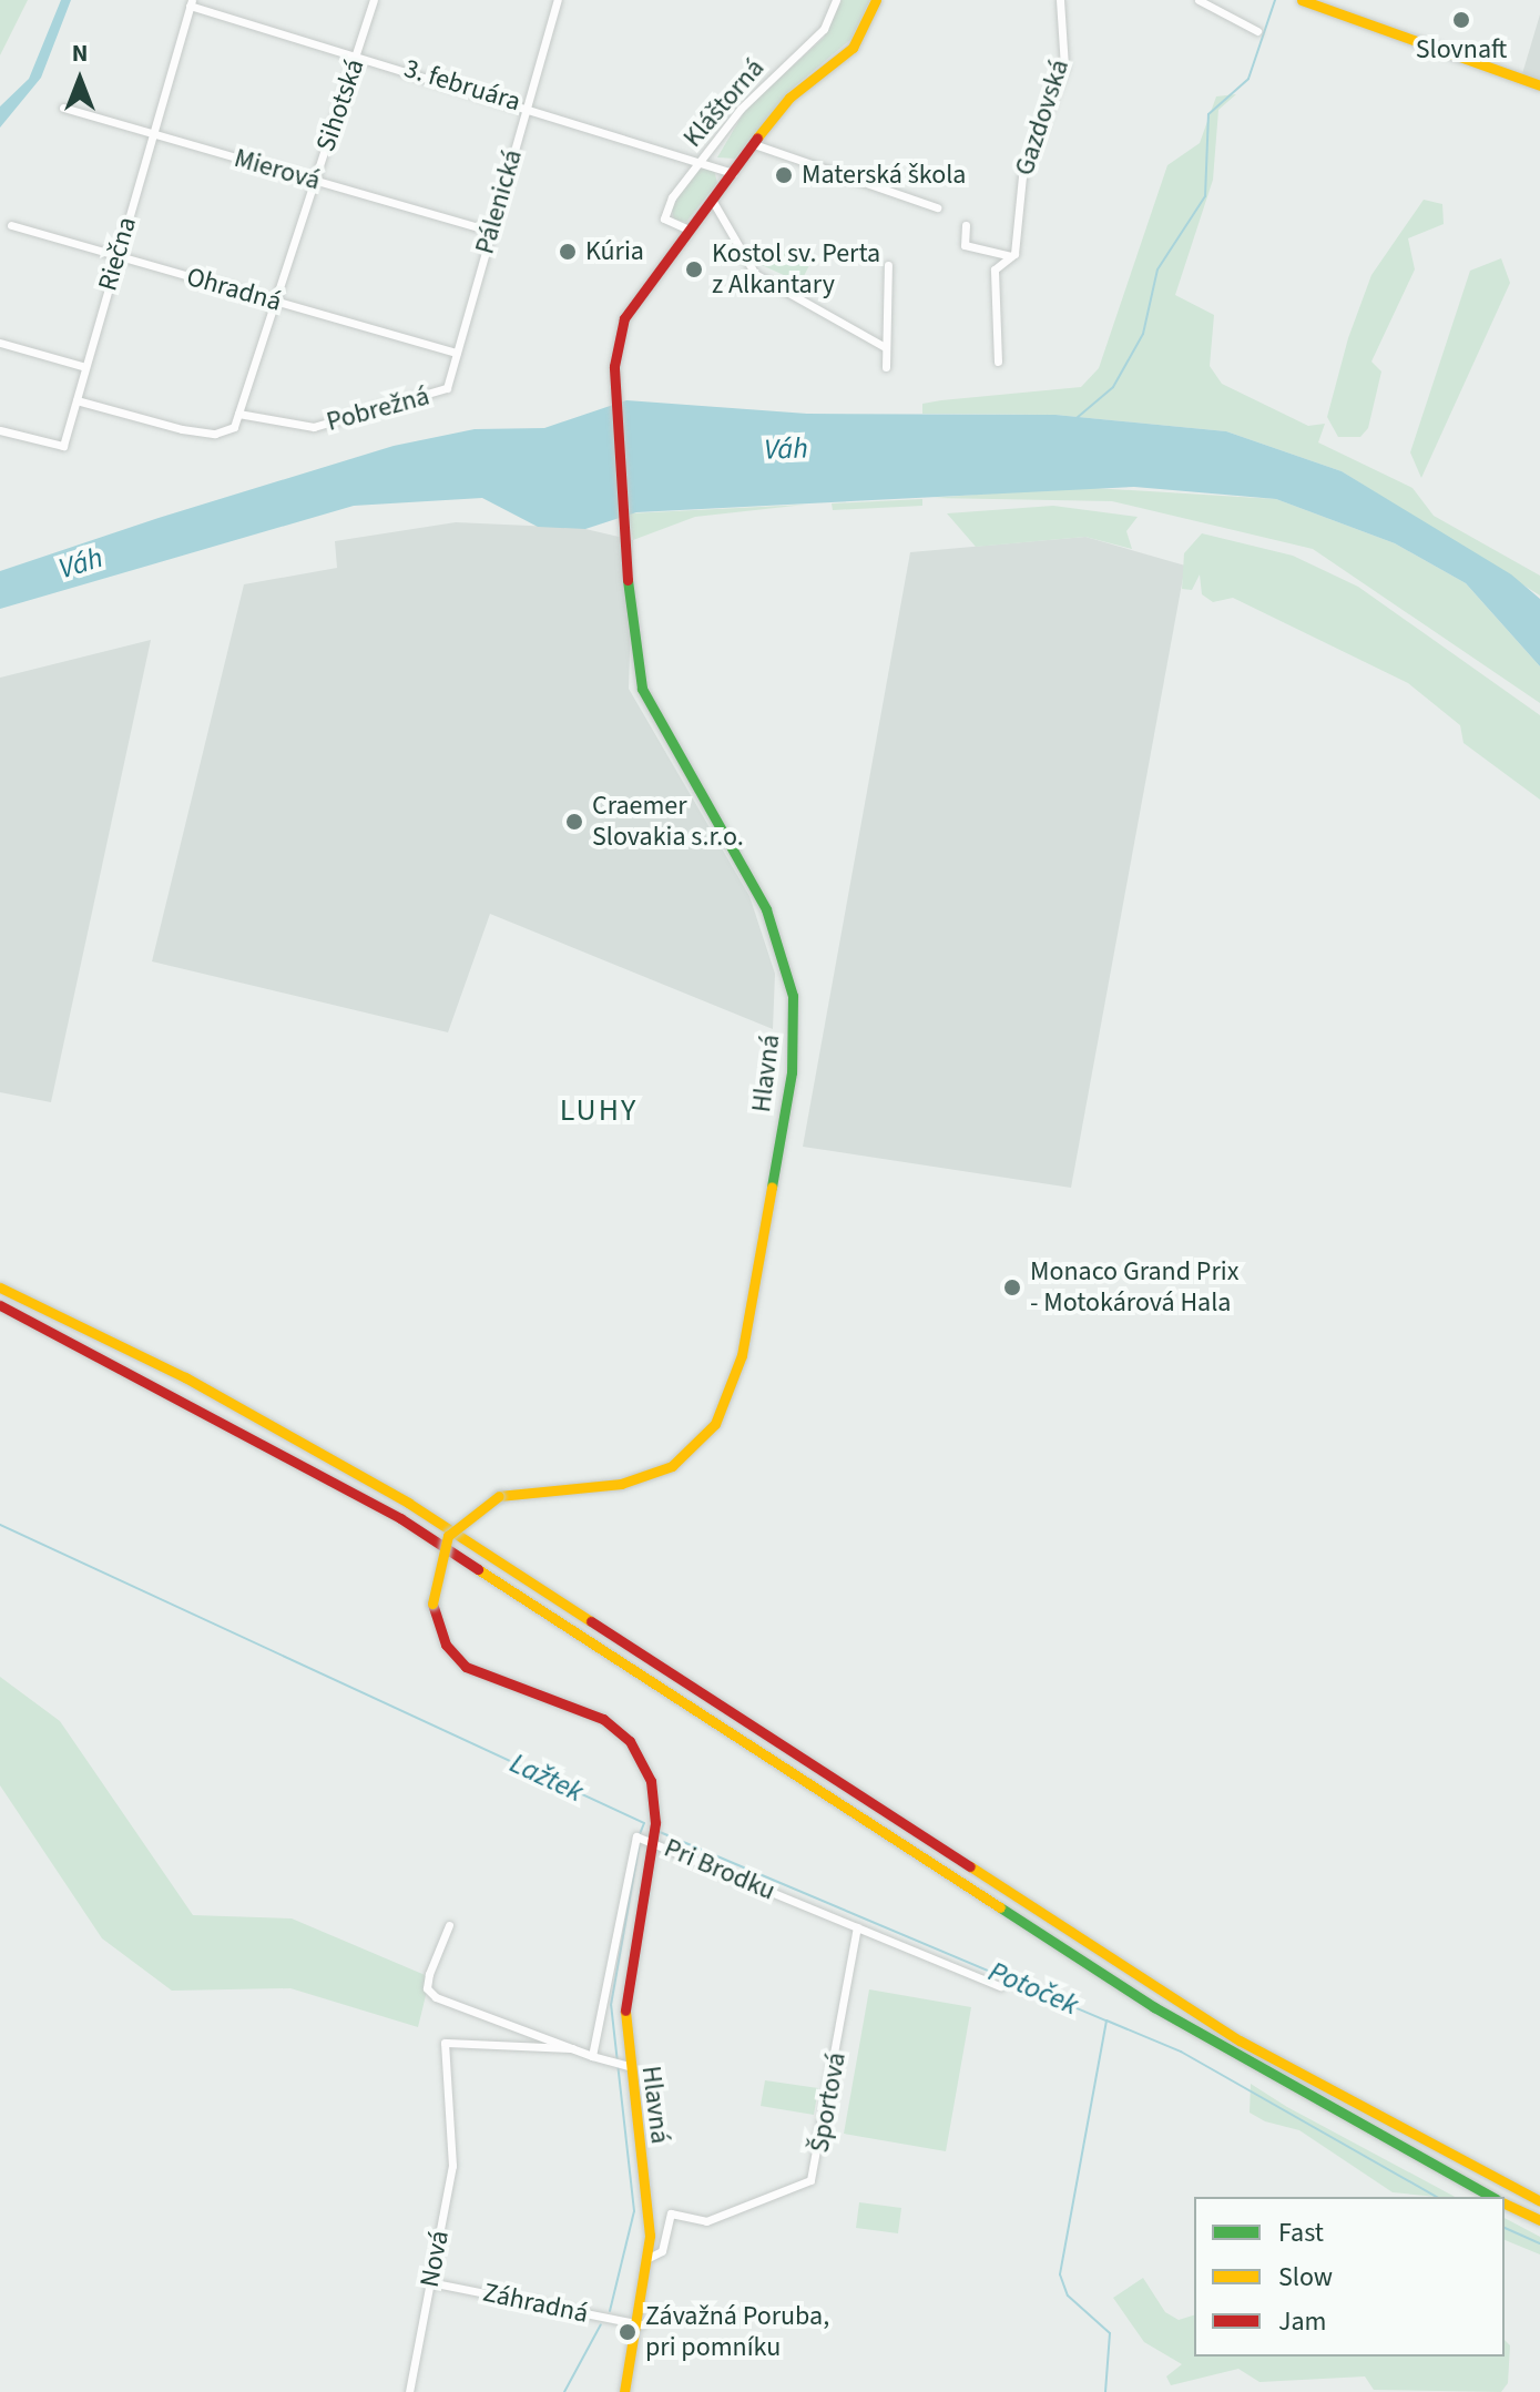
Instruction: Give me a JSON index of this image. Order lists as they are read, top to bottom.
{
  "streets": {
    "main road": ["Kláštorná", "Hlavná"],
    "street": [
      "3. februára",
      "Sihotská",
      "Gazdovská",
      "Mierová",
      "Pálenická",
      "Riečna",
      "Ohradná",
      "Pobrežná",
      "Pri Brodku",
      "Športová",
      "Nová",
      "Záhradná"
    ]
  },
  "crossings": [
    ["3. februára", "Kláštorná"],
    ["3. februára", "Sihotská"],
    ["3. februára", "Pálenická"],
    ["3. februára", "Riečna"],
    ["Kláštorná", "Hlavná"],
    ["Sihotská", "Mierová"],
    ["Sihotská", "Ohradná"],
    ["Sihotská", "Pobrežná"],
    ["Mierová", "Pálenická"],
    ["Mierová", "Riečna"],
    ["Pálenická", "Ohradná"],
    ["Pálenická", "Pobrežná"],
    ["Riečna", "Ohradná"],
    ["Ohradná", "Pobrežná"],
    ["Hlavná", "Pri Brodku"],
    ["Hlavná", "Športová"],
    ["Hlavná", "Záhradná"],
    ["Pri Brodku", "Športová"],
    ["Nová", "Záhradná"]
  ],
  "districts": ["LUHY"],
  "water": ["Váh", "Lažtek", "Potoček"],
  "places": [
    "Slovnaft",
    "Materská škola",
    "Kúria",
    "Kostol sv. Perta z Alkantary",
    "Craemer Slovakia s.r.o.",
    "Monaco Grand Prix - Motokárová Hala",
    "Závažná Poruba, pri pomníku"
  ],
  "legend": ["Fast", "Slow", "Jam"],
  "north": "top"
}
